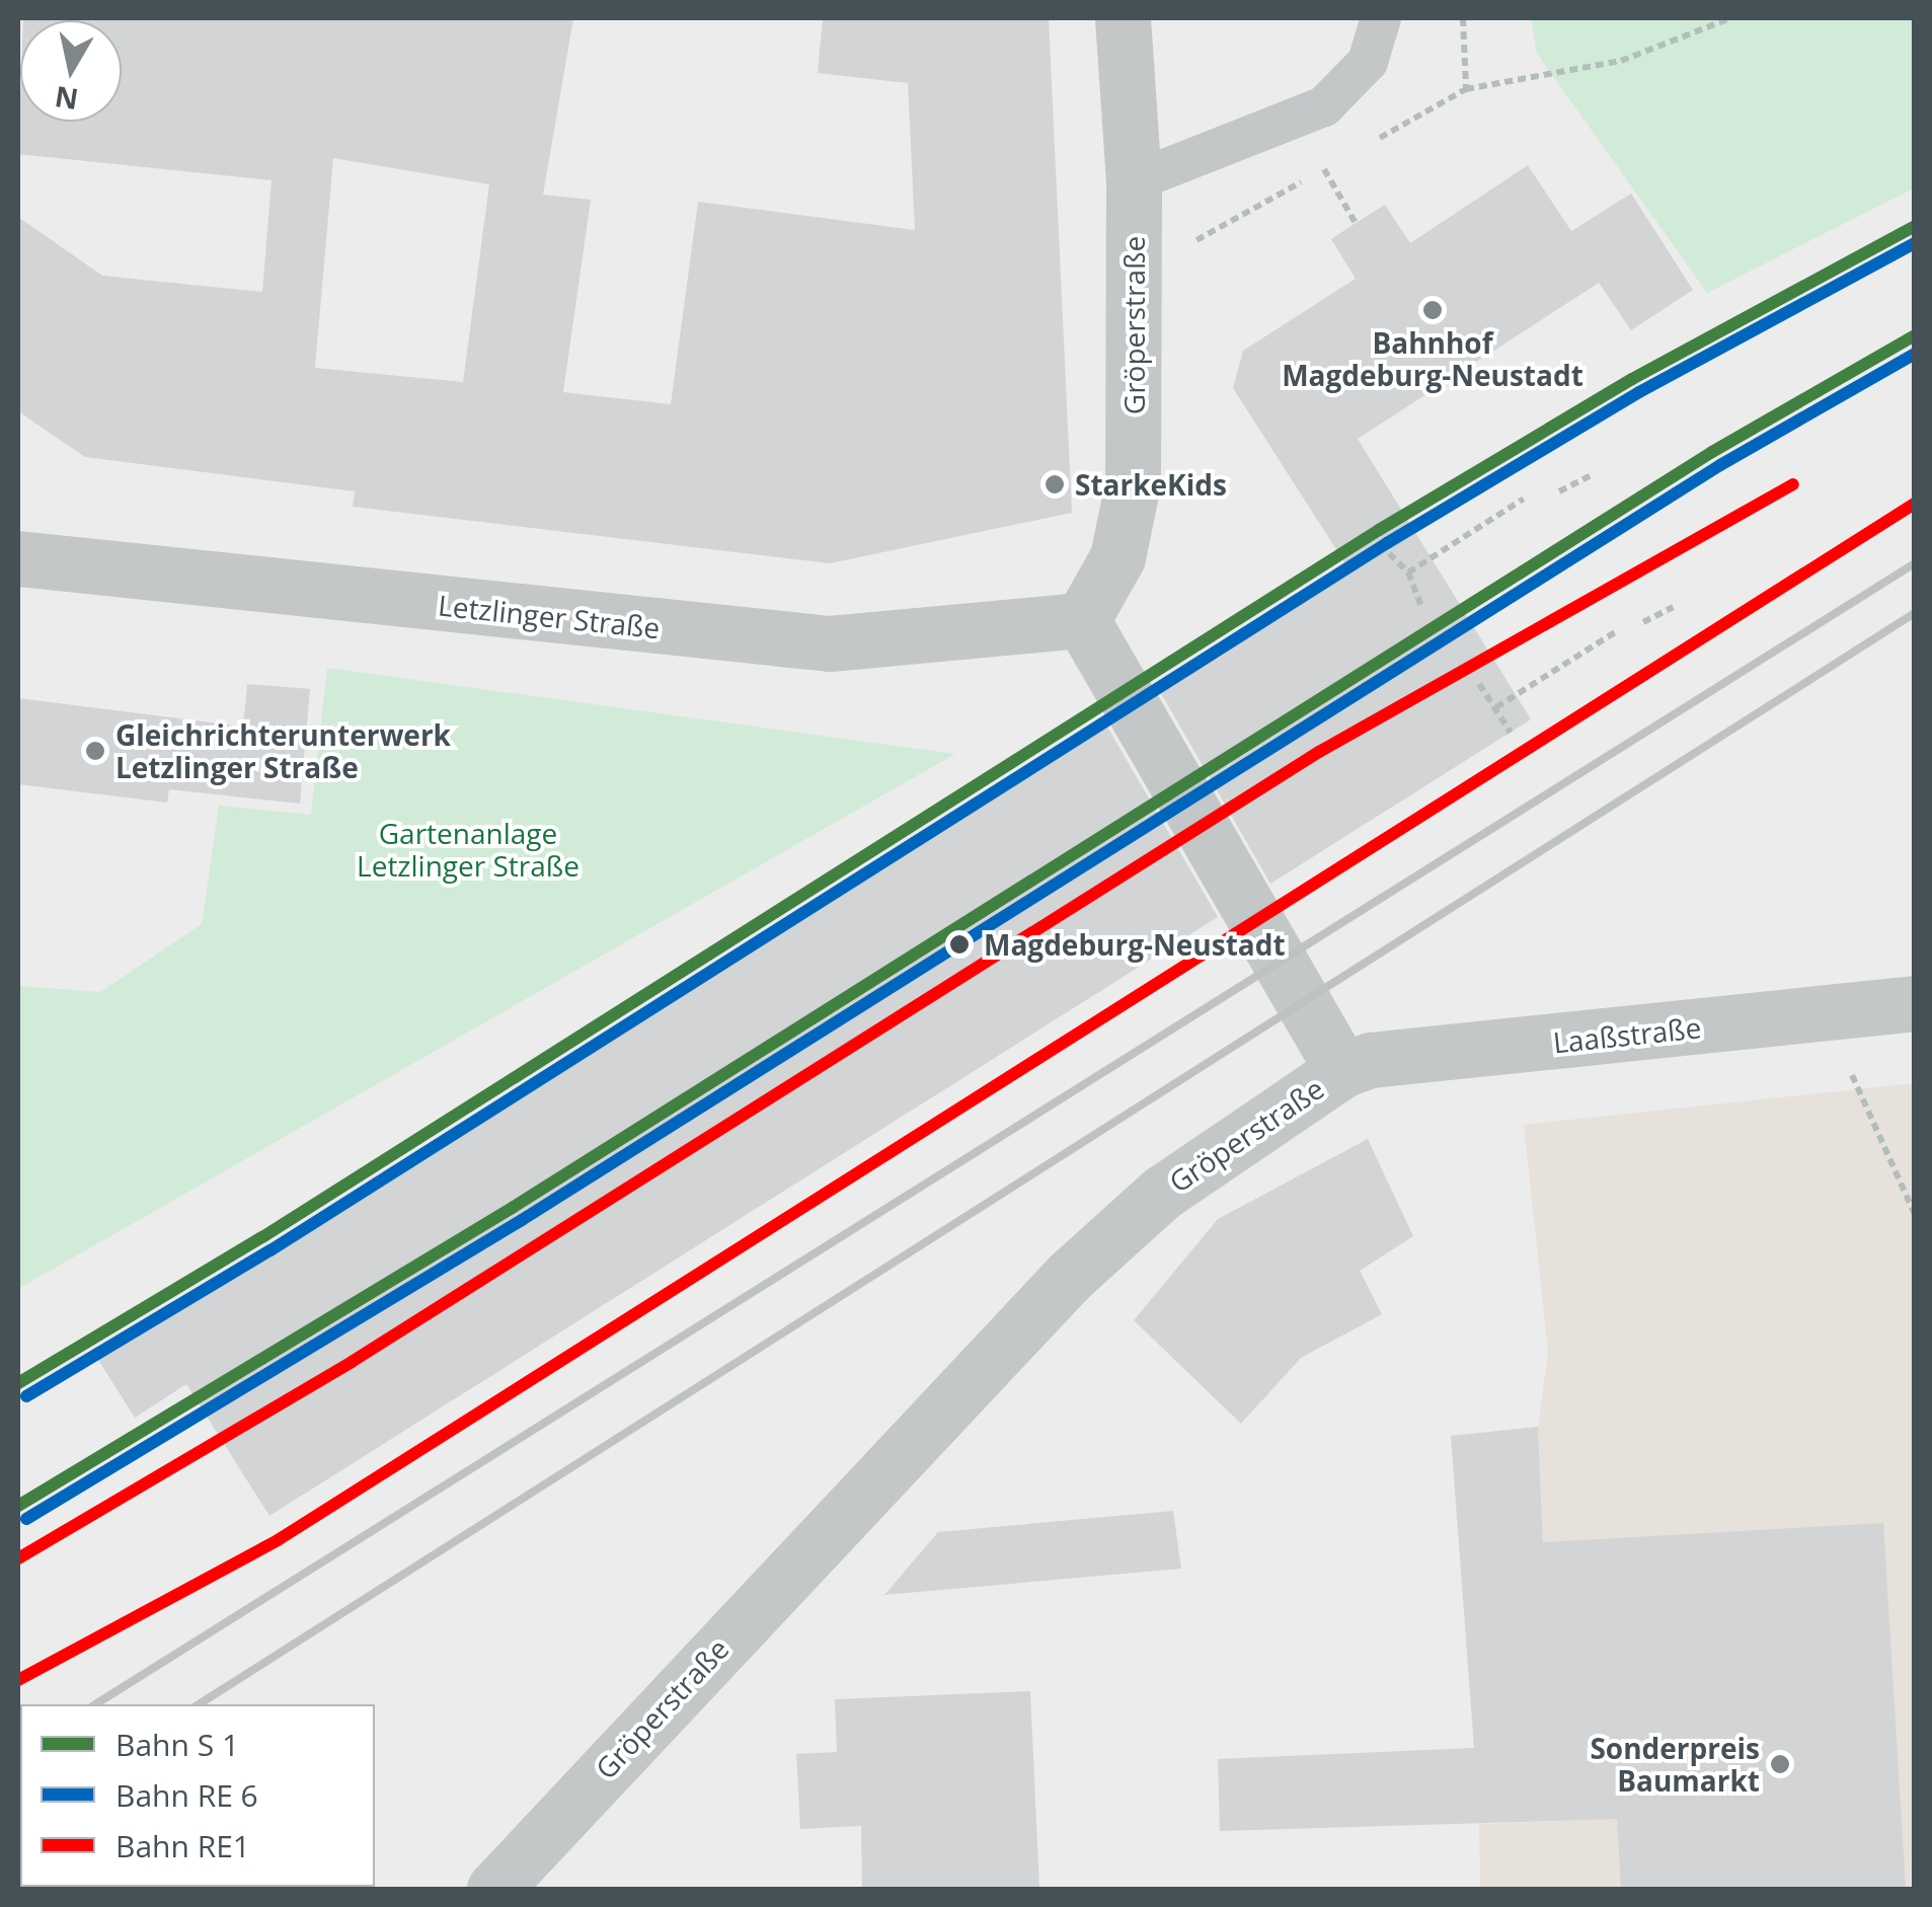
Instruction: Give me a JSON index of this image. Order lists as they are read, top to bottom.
{
  "streets": {
    "street": ["Gröperstraße", "Letzlinger Straße", "Laaßstraße"]
  },
  "crossings": [
    ["Gröperstraße", "Letzlinger Straße"],
    ["Gröperstraße", "Laaßstraße"]
  ],
  "parks": ["Gartenanlage Letzlinger Straße"],
  "places": [
    "Bahnhof Magdeburg-Neustadt",
    "StarkeKids",
    "Gleichrichterunterwerk Letzlinger Straße",
    "Magdeburg-Neustadt",
    "Sonderpreis Baumarkt"
  ],
  "lines": ["rail line RE1"],
  "legend": ["Bahn S 1", "Bahn RE 6", "Bahn RE1"],
  "north": "bottom"
}
